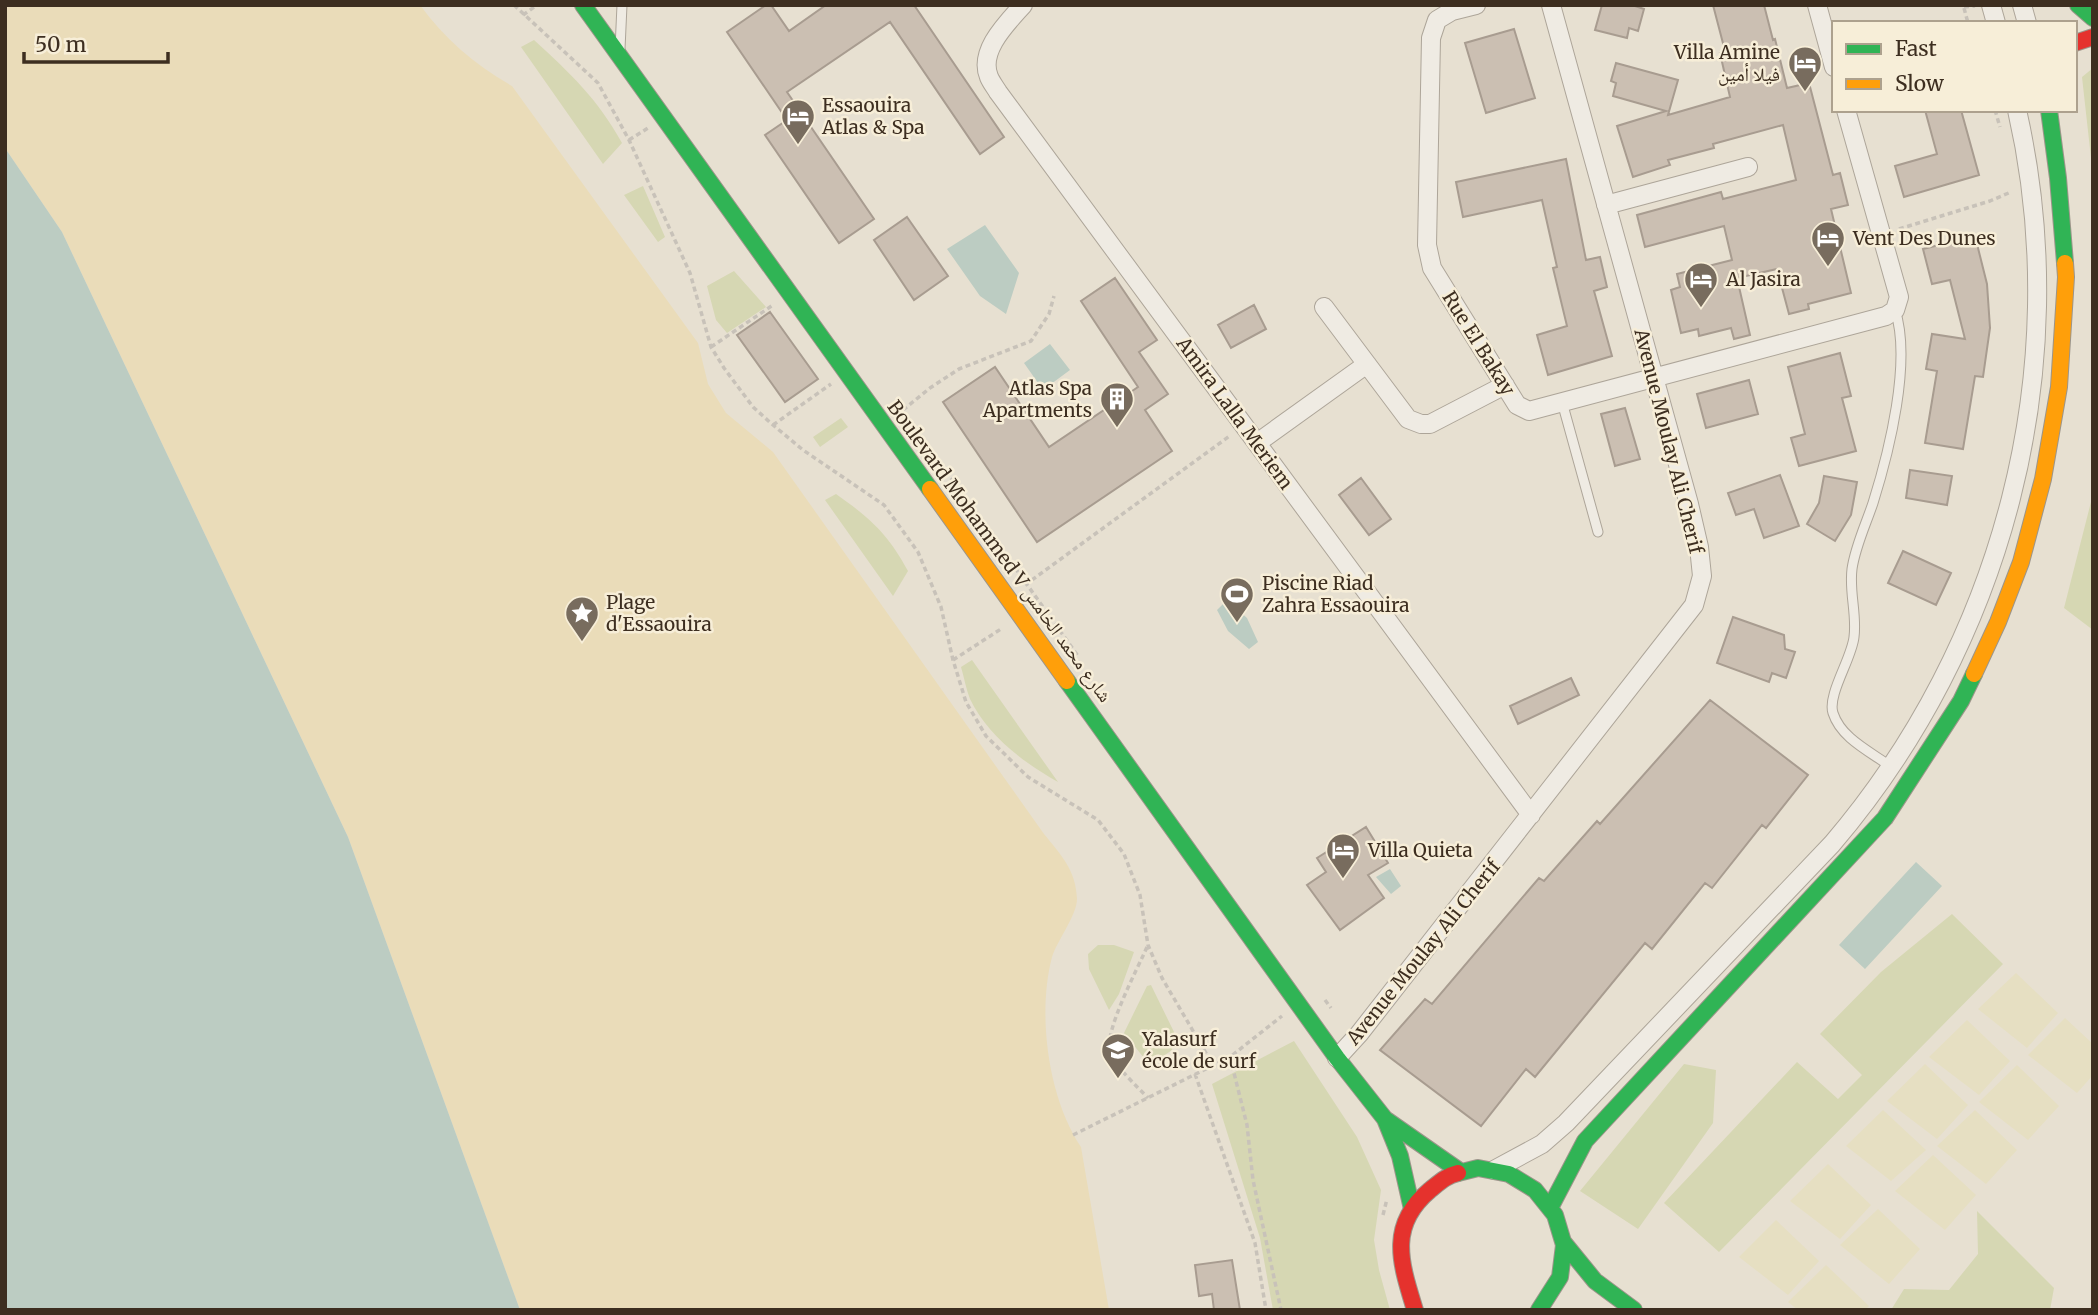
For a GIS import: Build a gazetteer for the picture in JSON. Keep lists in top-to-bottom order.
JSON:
{
  "streets": {
    "main road": ["Boulevard Mohammed V شارع محمد الخامس"],
    "street": ["Rue El Bakay", "Amira Lalla Meriem", "Avenue Moulay Ali Cherif"]
  },
  "crossings": [
    ["Rue El Bakay", "Avenue Moulay Ali Cherif"],
    ["Amira Lalla Meriem", "Avenue Moulay Ali Cherif"],
    ["Avenue Moulay Ali Cherif", "Boulevard Mohammed V شارع محمد الخامس"]
  ],
  "places": {
    "hotel": [
      "Villa Amine فيلا أمين",
      "Essaouira Atlas & Spa",
      "Vent Des Dunes",
      "Al Jasira",
      "Villa Quieta"
    ],
    "building": ["Atlas Spa Apartments"],
    "sports": ["Piscine Riad Zahra Essaouira"],
    "place": ["Plage d'Essaouira"],
    "school or university": ["Yalasurf école de surf"]
  },
  "legend": ["Fast", "Slow"],
  "scale_bar": "50 m"
}
